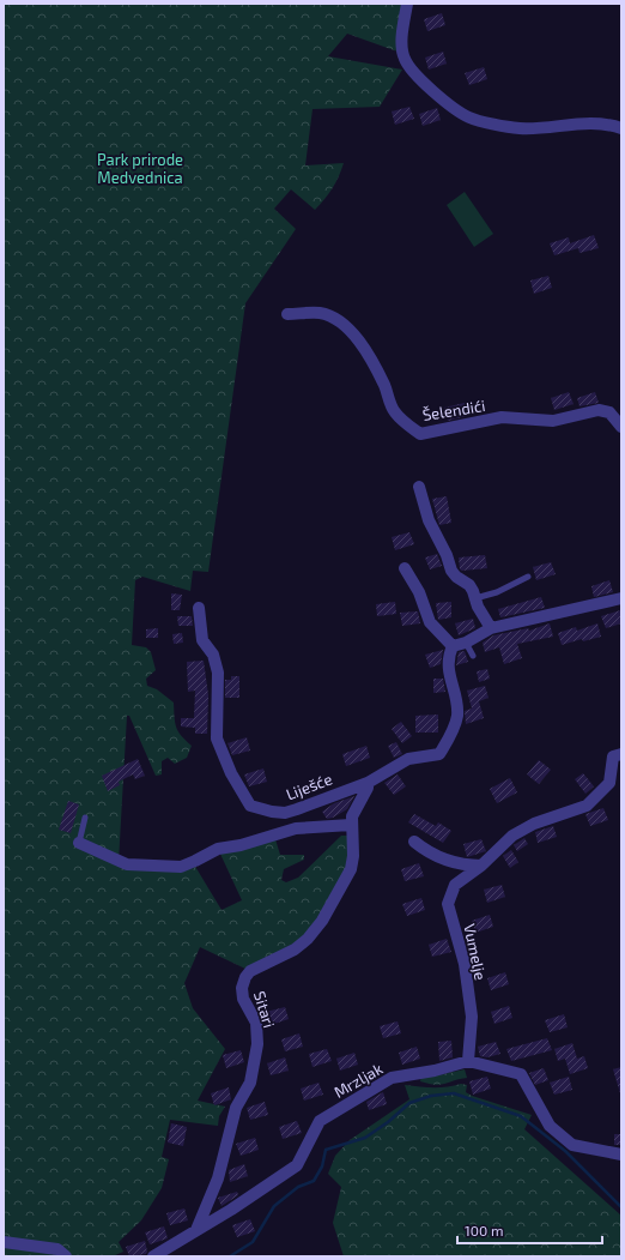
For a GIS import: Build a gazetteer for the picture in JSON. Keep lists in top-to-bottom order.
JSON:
{
  "streets": {
    "street": [
      "Šelendići",
      "Liješće",
      "Vumelje",
      "Sitari",
      "Mrzljak"
    ]
  },
  "crossings": [
    ["Liješće", "Sitari"],
    ["Vumelje", "Mrzljak"],
    ["Sitari", "Mrzljak"]
  ],
  "parks": ["Park prirode Medvednica"],
  "scale_bar": "100 m"
}
